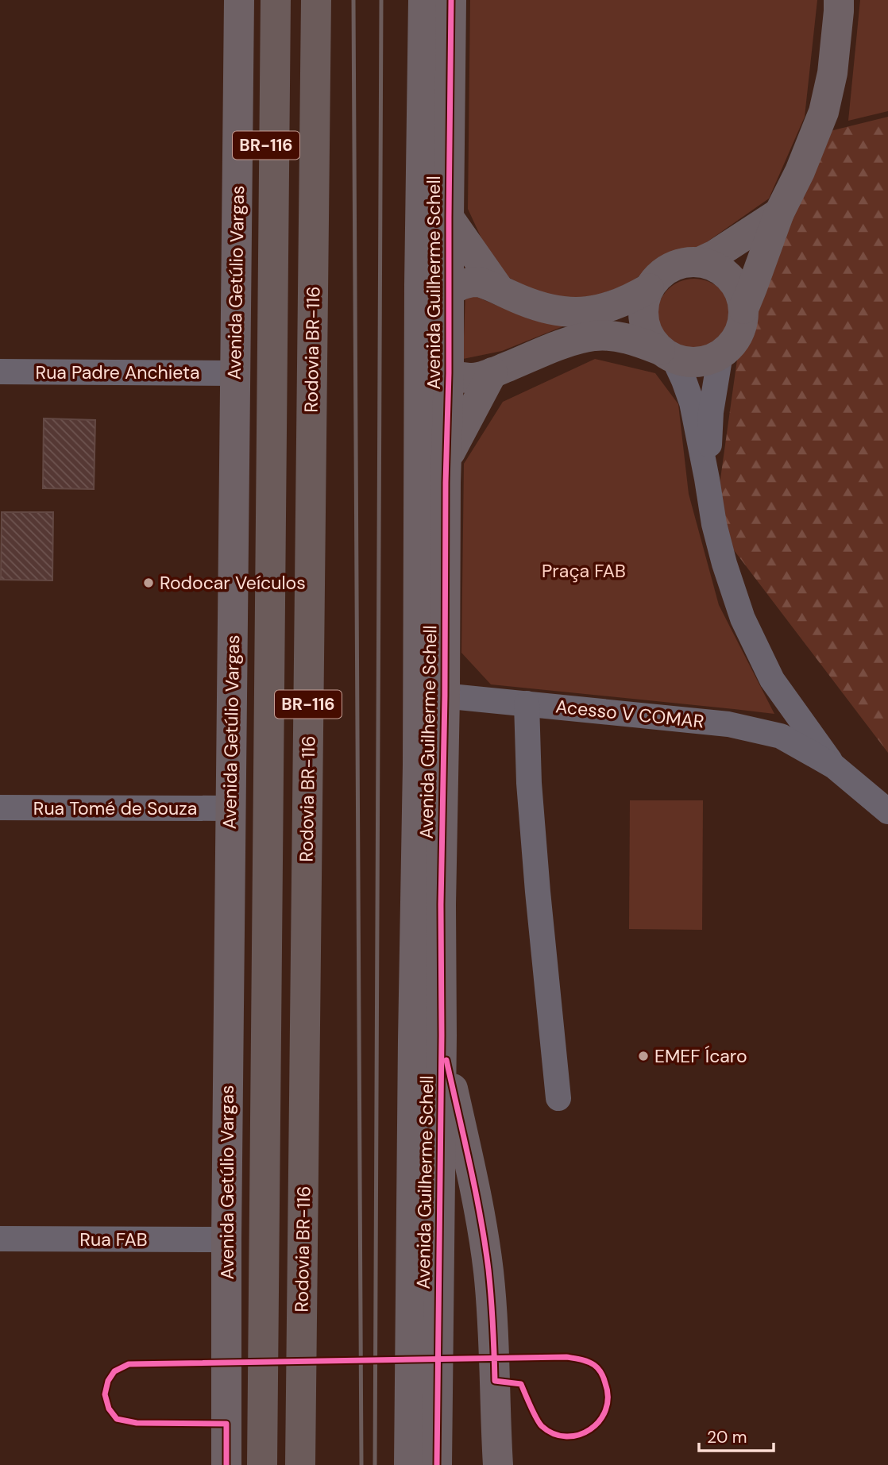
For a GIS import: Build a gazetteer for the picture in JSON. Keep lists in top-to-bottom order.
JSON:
{
  "streets": {
    "highway": ["BR-116", "Rodovia BR-116"],
    "main road": ["Avenida Getúlio Vargas", "Avenida Guilherme Schell"],
    "street": [
      "Rua Padre Anchieta",
      "Acesso V COMAR",
      "Rua Tomé de Souza",
      "Rua FAB"
    ]
  },
  "crossings": [
    ["Avenida Getúlio Vargas", "Rua Padre Anchieta"],
    ["Avenida Getúlio Vargas", "Rua Tomé de Souza"],
    ["Avenida Getúlio Vargas", "Rua FAB"],
    ["Avenida Guilherme Schell", "Acesso V COMAR"]
  ],
  "parks": ["Praça FAB"],
  "places": ["Rodocar Veículos", "EMEF Ícaro"],
  "scale_bar": "20 m"
}
